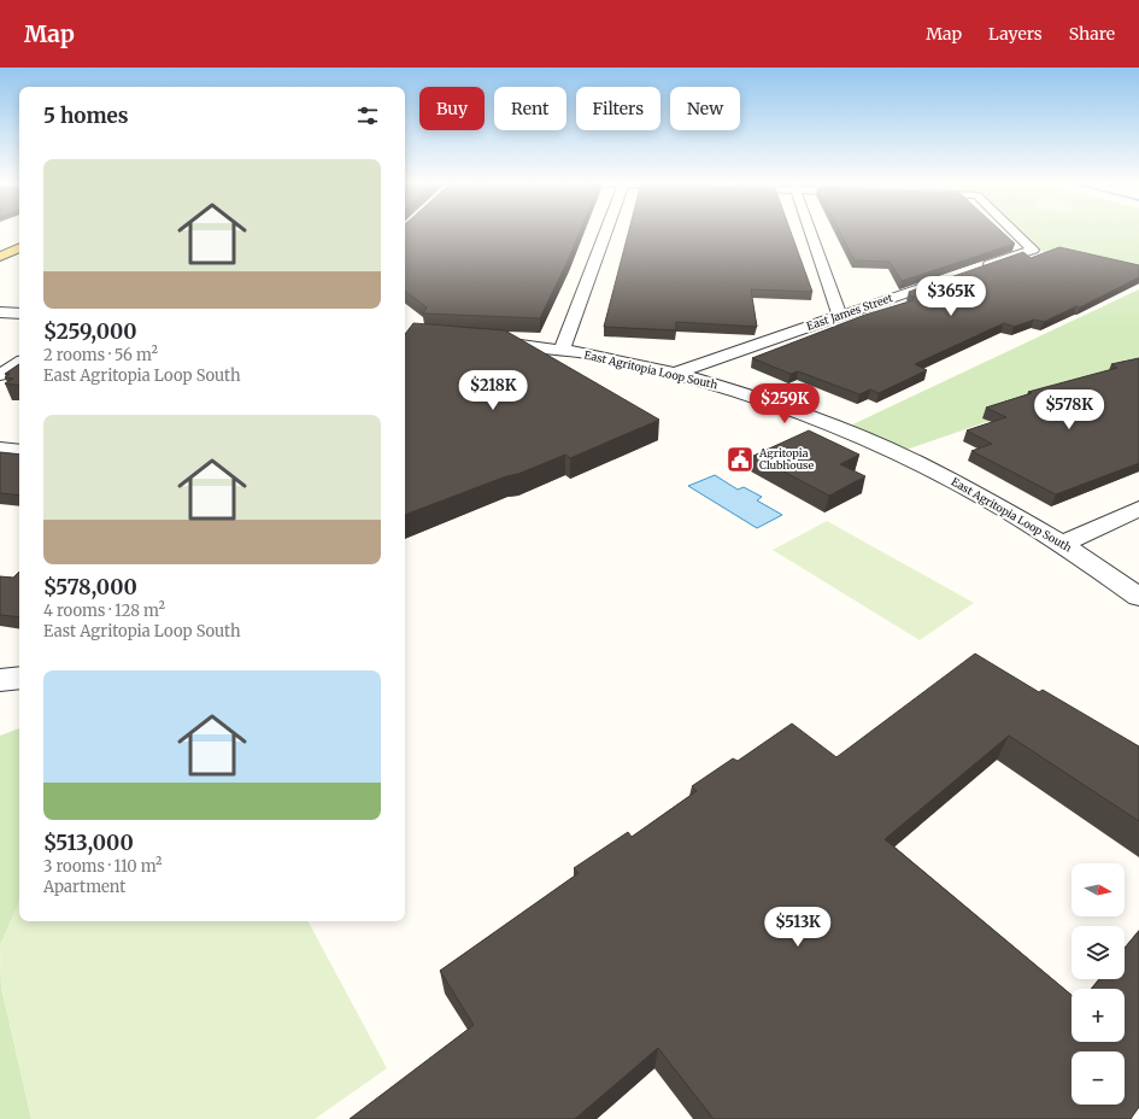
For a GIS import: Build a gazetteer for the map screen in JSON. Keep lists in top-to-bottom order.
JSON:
{
  "streets": {
    "street": ["East James Street", "East Agritopia Loop South"]
  },
  "crossings": [
    ["East James Street", "East Agritopia Loop South"]
  ],
  "places": {
    "public building": ["Agritopia Clubhouse"]
  },
  "north": "right",
  "page": {
    "header": "Map",
    "nav": ["Map", "Layers", "Share"],
    "chip": [
      "Buy",
      "Rent",
      "Filters",
      "New"
    ],
    "heading": "5 homes",
    "list": [
      {
        "name": "$259,000",
        "note": "2 rooms · 56 m² · East Agritopia Loop South"
      },
      {
        "name": "$578,000",
        "note": "4 rooms · 128 m² · East Agritopia Loop South"
      },
      {
        "name": "$513,000",
        "note": "3 rooms · 110 m² · Apartment"
      }
    ],
    "price": [
      "$365K",
      "$218K",
      "$259K",
      "$578K",
      "$513K"
    ],
    "map_buttons": ["+", "−"]
  }
}
